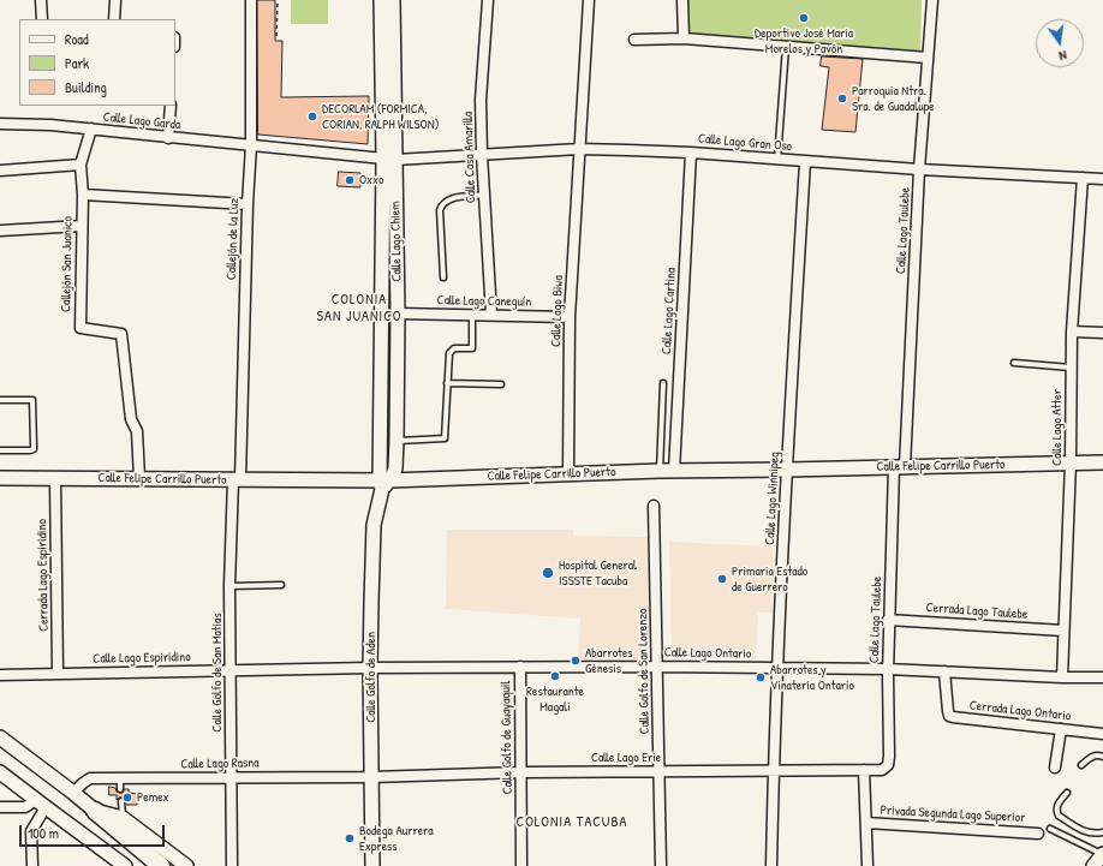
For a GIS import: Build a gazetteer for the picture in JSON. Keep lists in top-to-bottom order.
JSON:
{
  "streets": {
    "street": [
      "Calle Lago Garda",
      "Calle Lago Gran Oso",
      "Calle Casa Amarilla",
      "Calle Lago Taulebe",
      "Callejón de la Luz",
      "Calle Lago Chiem",
      "Callejón San Juanico",
      "Calle Lago Caneguín",
      "Calle Lago Biwa",
      "Calle Lago Cartina",
      "Calle Lago Atter",
      "Calle Felipe Carrillo Puerto",
      "Calle Lago Winnipeg",
      "Cerrada Lago Espiridino",
      "Cerrada Lago Taulebe",
      "Calle Lago Ontario",
      "Calle Lago Espiridino",
      "Calle Golfo de San Lorenzo",
      "Calle Golfo de San Matías",
      "Calle Golfo de Aden",
      "Cerrada Lago Ontario",
      "Calle Golfo de Guayaquil",
      "Calle Lago Erie",
      "Calle Lago Rasna",
      "Privada Segunda Lago Superior"
    ]
  },
  "crossings": [
    ["Calle Lago Garda", "Calle Lago Gran Oso"],
    ["Calle Lago Garda", "Callejón de la Luz"],
    ["Calle Lago Garda", "Calle Lago Chiem"],
    ["Calle Lago Garda", "Callejón San Juanico"],
    ["Calle Lago Gran Oso", "Calle Casa Amarilla"],
    ["Calle Lago Gran Oso", "Calle Lago Taulebe"],
    ["Calle Lago Gran Oso", "Calle Lago Chiem"],
    ["Calle Lago Gran Oso", "Calle Lago Biwa"],
    ["Calle Lago Gran Oso", "Calle Lago Cartina"],
    ["Calle Lago Gran Oso", "Calle Lago Atter"],
    ["Calle Lago Gran Oso", "Calle Lago Winnipeg"],
    ["Calle Casa Amarilla", "Calle Lago Caneguín"],
    ["Calle Lago Taulebe", "Calle Felipe Carrillo Puerto"],
    ["Calle Lago Taulebe", "Cerrada Lago Taulebe"],
    ["Calle Lago Taulebe", "Calle Lago Ontario"],
    ["Calle Lago Taulebe", "Calle Lago Erie"],
    ["Callejón de la Luz", "Calle Felipe Carrillo Puerto"],
    ["Callejón de la Luz", "Calle Golfo de San Matías"],
    ["Calle Lago Chiem", "Calle Lago Caneguín"],
    ["Calle Lago Chiem", "Calle Felipe Carrillo Puerto"],
    ["Calle Lago Chiem", "Calle Golfo de Aden"],
    ["Callejón San Juanico", "Calle Felipe Carrillo Puerto"],
    ["Calle Lago Caneguín", "Calle Lago Biwa"],
    ["Calle Lago Biwa", "Calle Felipe Carrillo Puerto"],
    ["Calle Lago Cartina", "Calle Felipe Carrillo Puerto"],
    ["Calle Lago Atter", "Calle Felipe Carrillo Puerto"],
    ["Calle Lago Atter", "Cerrada Lago Taulebe"],
    ["Calle Lago Atter", "Calle Lago Ontario"],
    ["Calle Felipe Carrillo Puerto", "Calle Lago Winnipeg"],
    ["Calle Felipe Carrillo Puerto", "Cerrada Lago Espiridino"],
    ["Calle Felipe Carrillo Puerto", "Calle Golfo de San Matías"],
    ["Calle Felipe Carrillo Puerto", "Calle Golfo de Aden"],
    ["Calle Lago Winnipeg", "Calle Lago Ontario"],
    ["Calle Lago Winnipeg", "Calle Lago Erie"],
    ["Cerrada Lago Espiridino", "Calle Lago Espiridino"],
    ["Calle Lago Ontario", "Calle Lago Espiridino"],
    ["Calle Lago Ontario", "Calle Golfo de San Lorenzo"],
    ["Calle Lago Ontario", "Calle Golfo de Aden"],
    ["Calle Lago Ontario", "Cerrada Lago Ontario"],
    ["Calle Lago Ontario", "Calle Golfo de Guayaquil"],
    ["Calle Lago Espiridino", "Calle Golfo de San Matías"],
    ["Calle Lago Espiridino", "Calle Golfo de Aden"],
    ["Calle Golfo de San Lorenzo", "Calle Lago Erie"],
    ["Calle Golfo de San Matías", "Calle Lago Rasna"],
    ["Calle Golfo de Aden", "Calle Lago Erie"],
    ["Calle Golfo de Aden", "Calle Lago Rasna"],
    ["Calle Golfo de Guayaquil", "Calle Lago Erie"],
    ["Calle Lago Erie", "Calle Lago Rasna"]
  ],
  "districts": ["COLONIA SAN JUANICO", "COLONIA TACUBA"],
  "places": [
    "Deportivo José María Morelos y Pavón",
    "Parroquia Ntra. Sra. de Guadalupe",
    "DECORLAM (FORMICA, CORIAN, RALPH WILSON)",
    "Oxxo",
    "Hospital General ISSSTE Tacuba",
    "Primaria Estado de Guerrero",
    "Abarrotes Génesis",
    "Restaurante Magali",
    "Abarrotes y Vinatería Ontario",
    "Pemex",
    "Bodega Aurrera Express"
  ],
  "legend": ["Road", "Park", "Building"],
  "scale_bar": "100 m",
  "north": "bottom"
}
